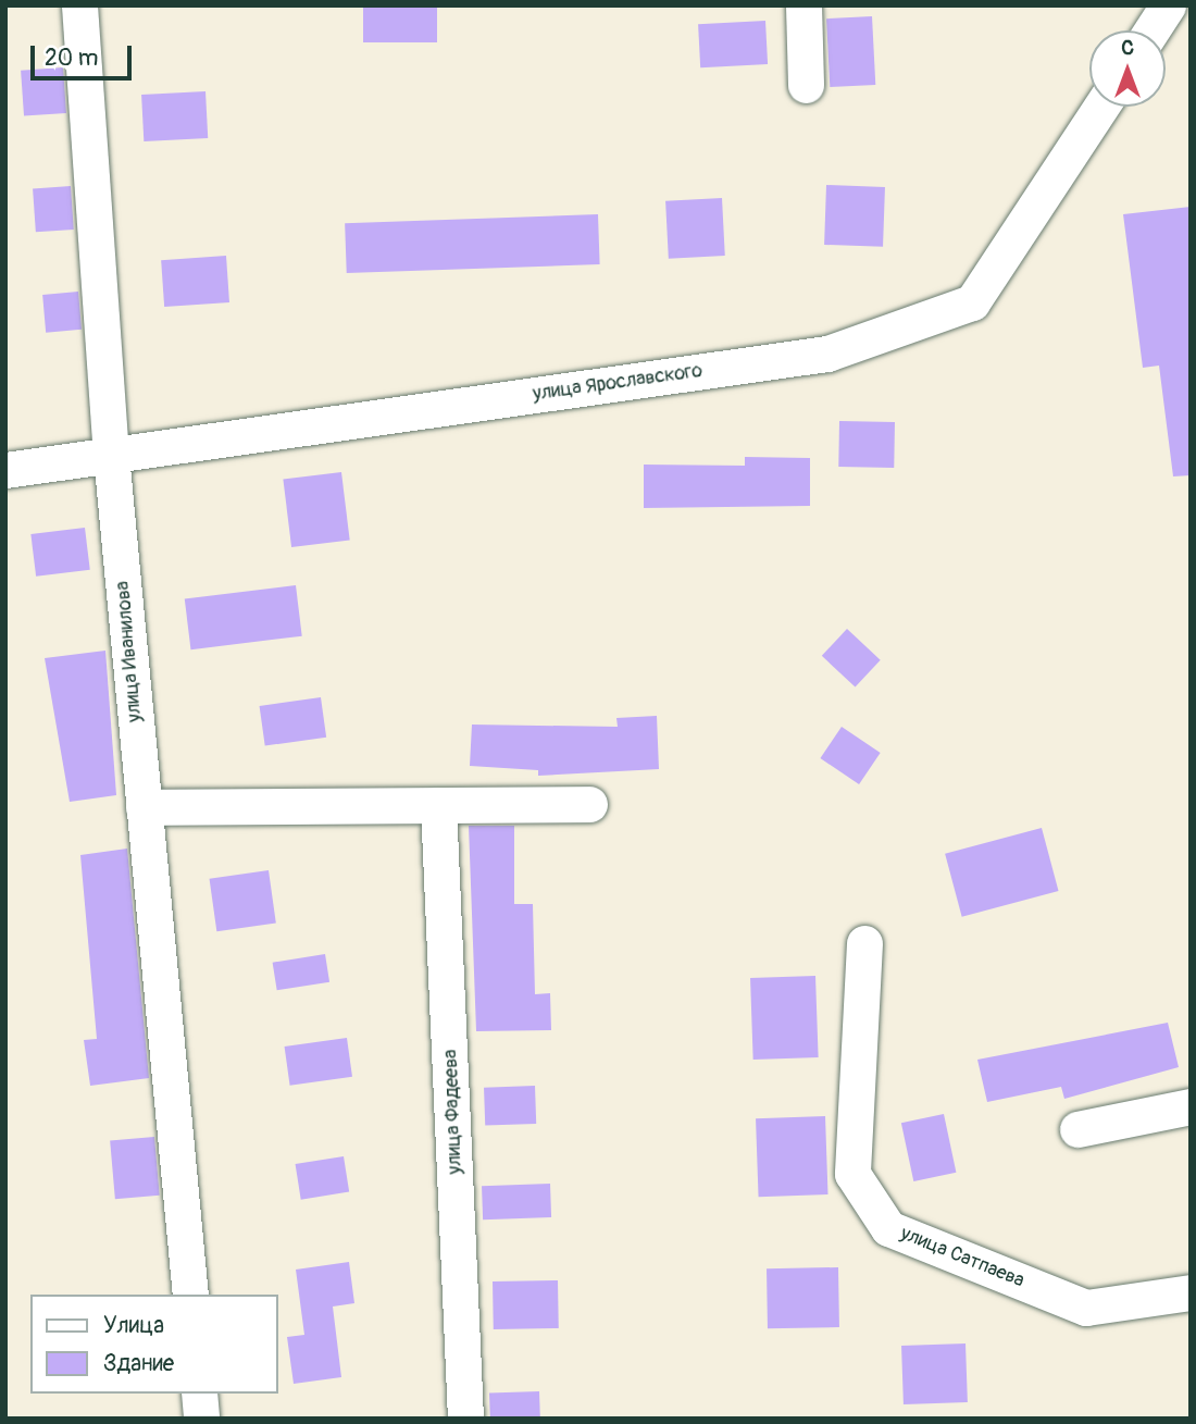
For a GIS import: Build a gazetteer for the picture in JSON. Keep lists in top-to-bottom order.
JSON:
{
  "streets": {
    "street": [
      "улица Ярославского",
      "улица Иванилова",
      "улица Фадеева",
      "улица Сатпаева"
    ]
  },
  "crossings": [
    ["улица Ярославского", "улица Иванилова"]
  ],
  "legend": ["Улица", "Здание"],
  "scale_bar": "20 m",
  "north": "top"
}
